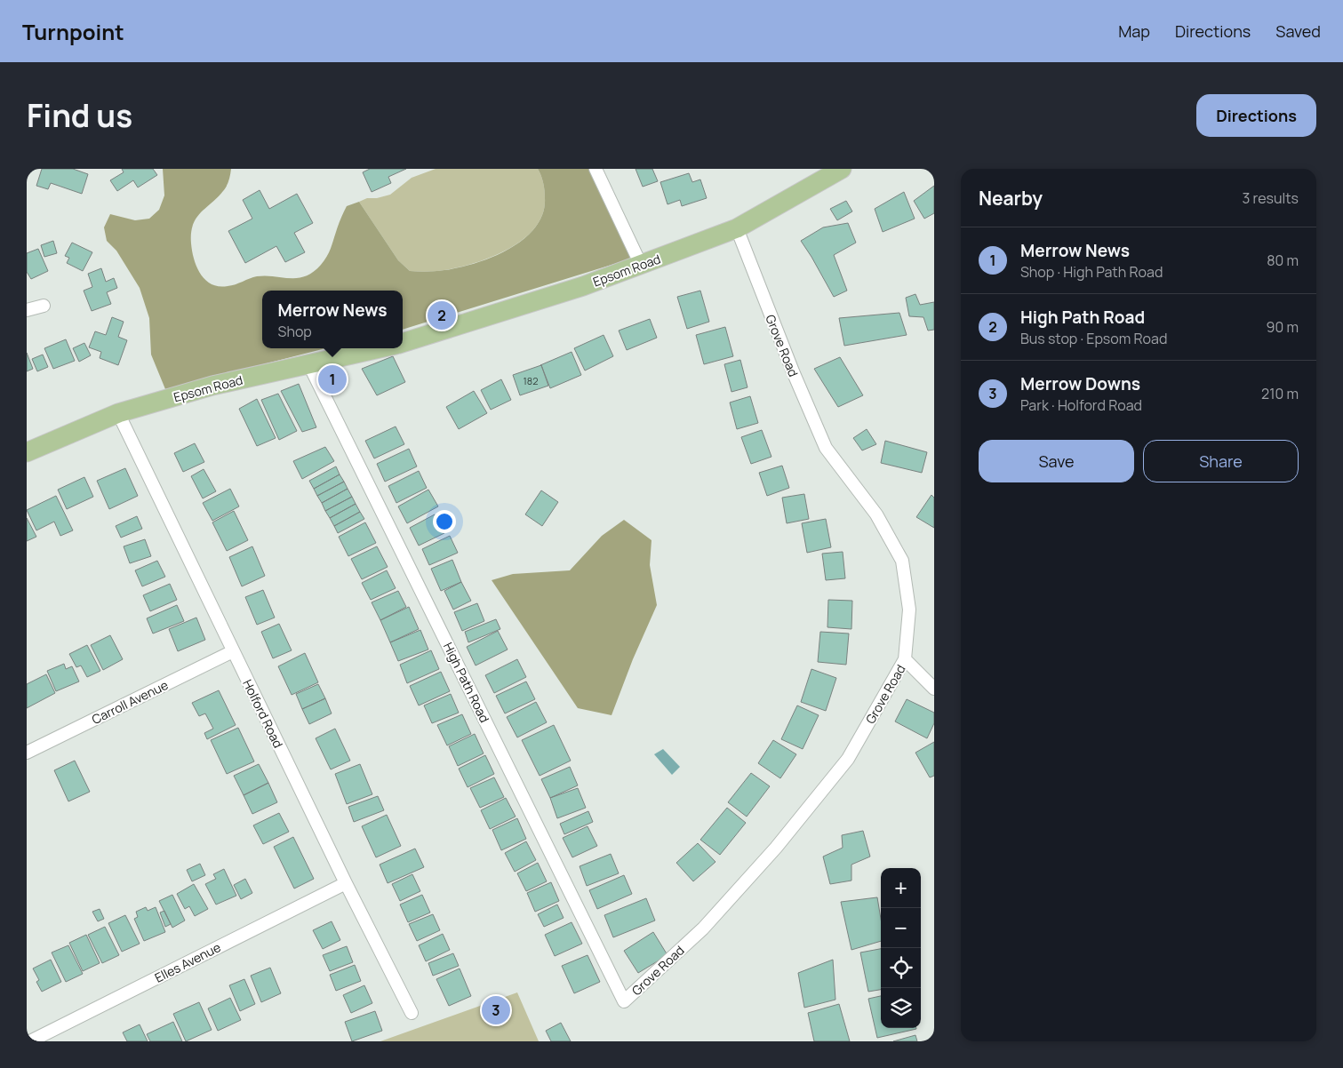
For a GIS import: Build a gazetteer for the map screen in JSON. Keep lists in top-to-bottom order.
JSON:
{
  "streets": {
    "main road": ["Epsom Road"],
    "street": [
      "Grove Road",
      "High Path Road",
      "Carroll Avenue",
      "Holford Road",
      "Elles Avenue"
    ]
  },
  "crossings": [
    ["Epsom Road", "Grove Road"],
    ["Epsom Road", "High Path Road"],
    ["Epsom Road", "Holford Road"],
    ["Grove Road", "High Path Road"],
    ["Carroll Avenue", "Holford Road"],
    ["Holford Road", "Elles Avenue"]
  ],
  "house_numbers": ["182"],
  "page": {
    "header": "Turnpoint",
    "nav": ["Map", "Directions", "Saved"],
    "title": "Find us",
    "buttons": [
      "Directions",
      ["Save", "Share"]
    ],
    "heading": ["Nearby", "3 results"],
    "list": [
      {
        "mark": "1",
        "name": "Merrow News",
        "note": "Shop · High Path Road",
        "value": "80 m"
      },
      {
        "mark": "2",
        "name": "High Path Road",
        "note": "Bus stop · Epsom Road",
        "value": "90 m"
      },
      {
        "mark": "3",
        "name": "Merrow Downs",
        "note": "Park · Holford Road",
        "value": "210 m"
      }
    ],
    "popup": ["Merrow News", "Shop"],
    "pins": ["2", "1", "3"],
    "map_buttons": ["+", "−"]
  }
}
